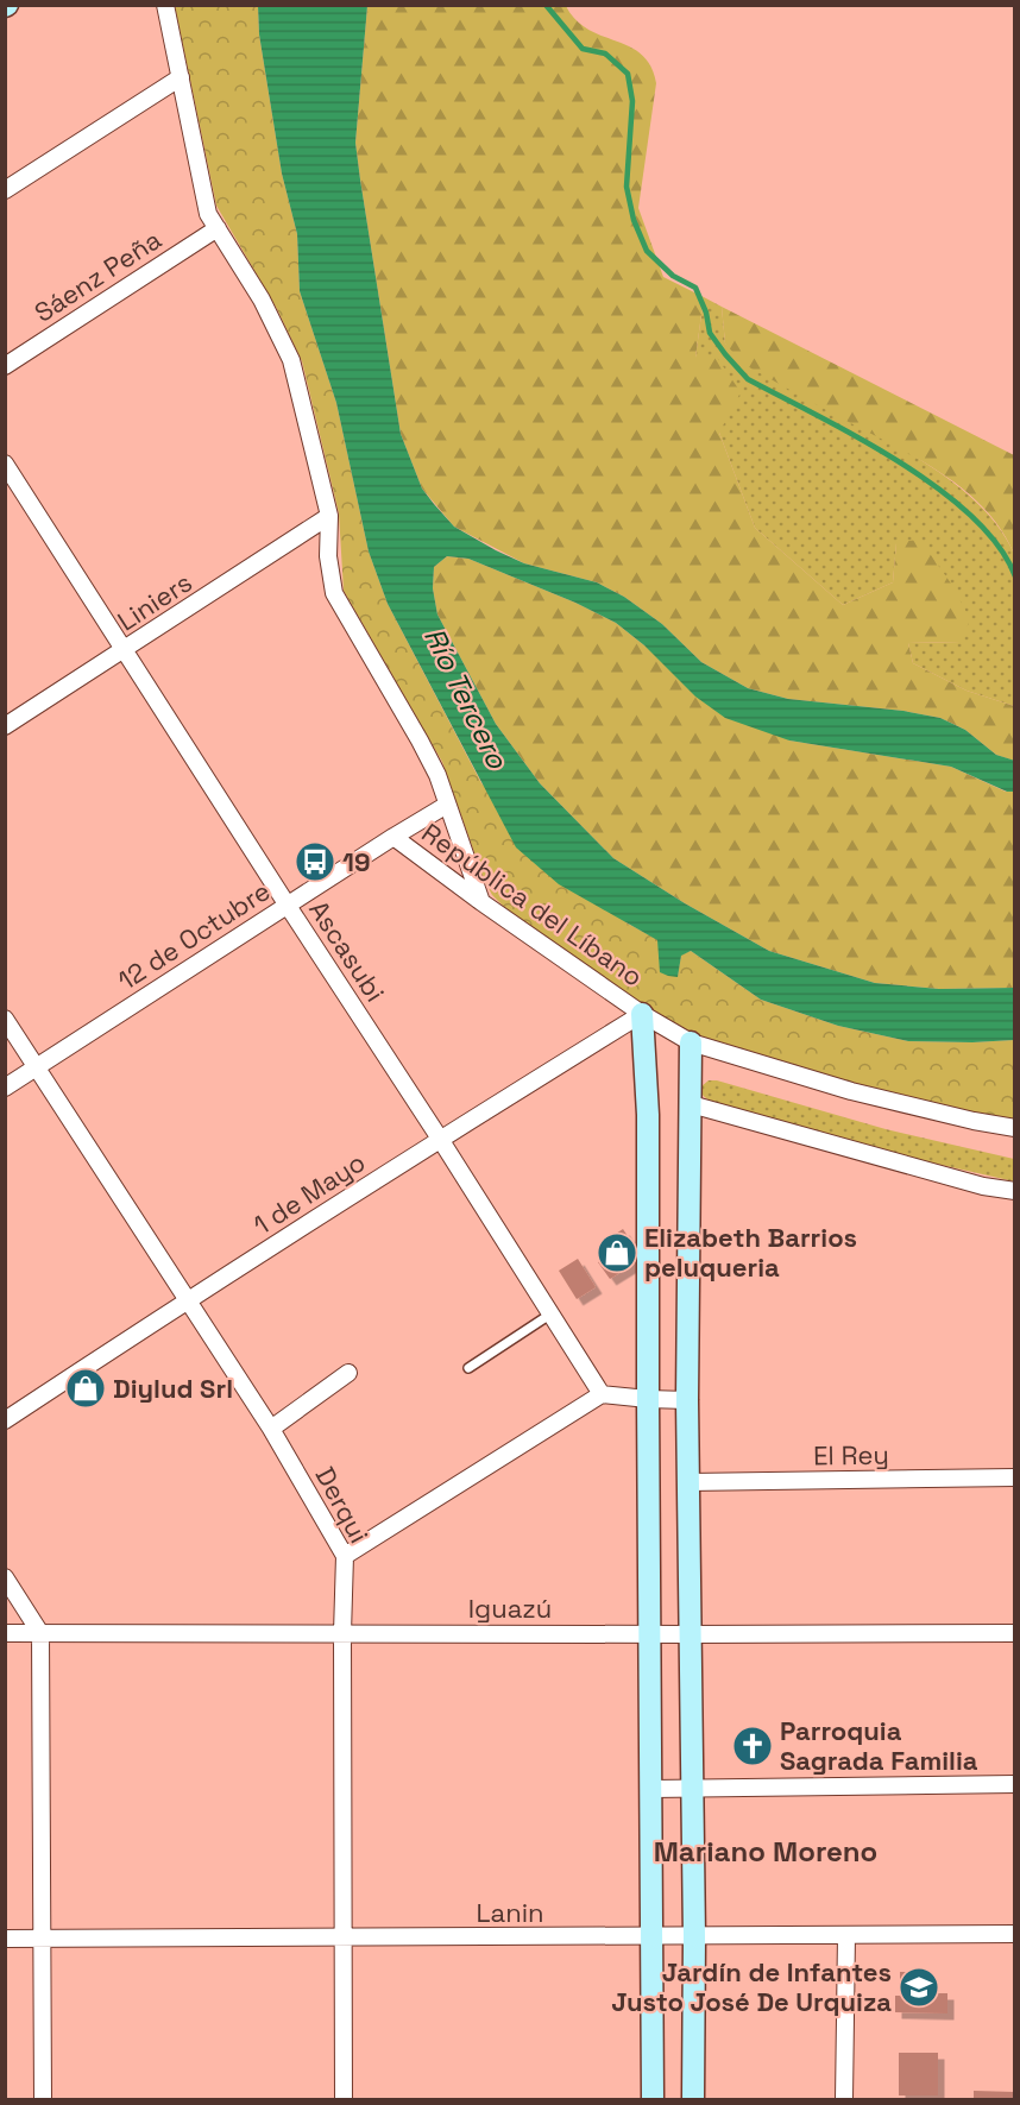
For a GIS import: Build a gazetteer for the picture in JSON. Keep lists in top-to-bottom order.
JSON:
{
  "streets": {
    "street": [
      "Sáenz Peña",
      "Liniers",
      "República del Líbano",
      "12 de Octubre",
      "Ascasubi",
      "1 de Mayo",
      "El Rey",
      "Derqui",
      "Iguazú",
      "Lanin"
    ]
  },
  "crossings": [
    ["Liniers", "Ascasubi"],
    ["República del Líbano", "12 de Octubre"],
    ["República del Líbano", "1 de Mayo"],
    ["12 de Octubre", "Ascasubi"],
    ["12 de Octubre", "Derqui"],
    ["Ascasubi", "1 de Mayo"],
    ["1 de Mayo", "Derqui"],
    ["Derqui", "Iguazú"],
    ["Derqui", "Lanin"]
  ],
  "districts": ["Mariano Moreno"],
  "water": ["Río Tercero"],
  "places": {
    "bus stop": ["19"],
    "shop": ["Elizabeth Barrios peluqueria", "Diylud Srl"],
    "church": ["Parroquia Sagrada Familia"],
    "school or university": ["Jardín de Infantes Justo José De Urquiza"]
  }
}
